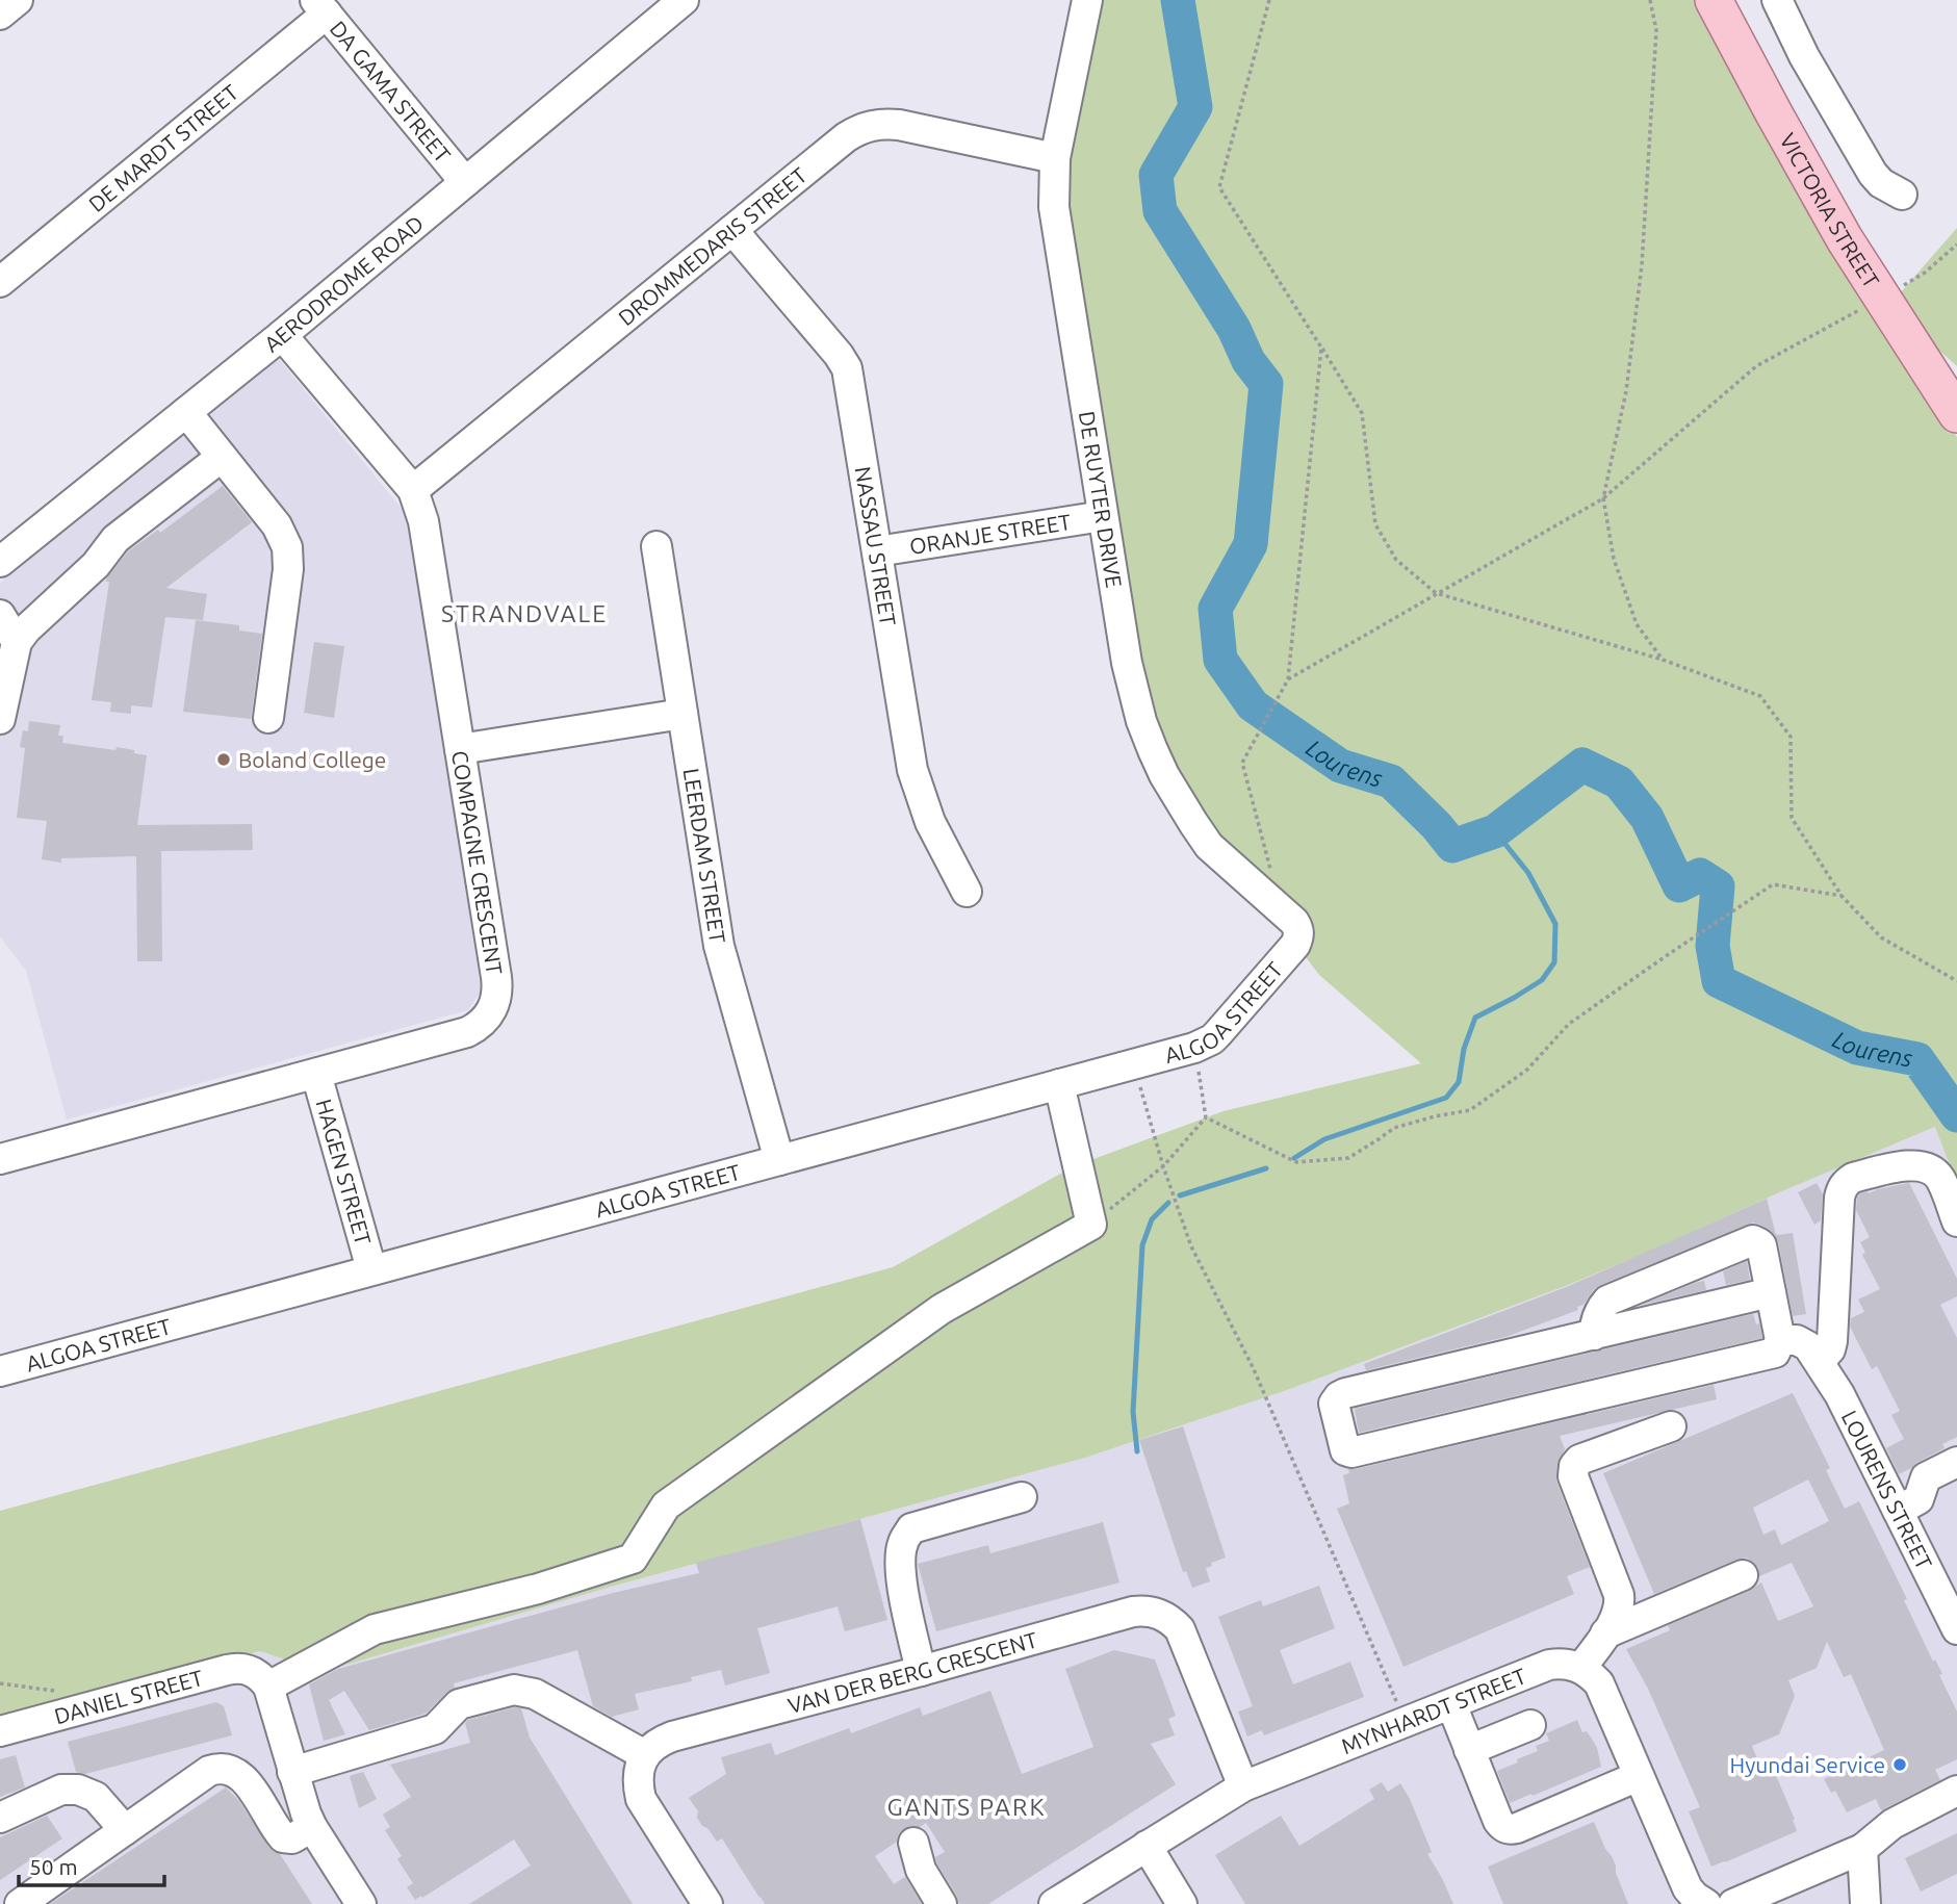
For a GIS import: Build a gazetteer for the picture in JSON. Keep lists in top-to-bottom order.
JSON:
{
  "streets": {
    "main road": ["VICTORIA STREET"],
    "street": [
      "DA GAMA STREET",
      "DE MARDT STREET",
      "DROMMEDARIS STREET",
      "AERODROME ROAD",
      "DE RUYTER DRIVE",
      "ORANJE STREET",
      "NASSAU STREET",
      "LEERDAM STREET",
      "COMPAGNE CRESCENT",
      "ALGOA STREET",
      "HAGEN STREET",
      "LOURENS STREET",
      "VAN DER BERG CRESCENT",
      "DANIEL STREET",
      "MYNHARDT STREET"
    ]
  },
  "crossings": [
    ["DA GAMA STREET", "DE MARDT STREET"],
    ["DA GAMA STREET", "AERODROME ROAD"],
    ["DROMMEDARIS STREET", "DE RUYTER DRIVE"],
    ["DROMMEDARIS STREET", "NASSAU STREET"],
    ["DROMMEDARIS STREET", "COMPAGNE CRESCENT"],
    ["AERODROME ROAD", "COMPAGNE CRESCENT"],
    ["DE RUYTER DRIVE", "ORANJE STREET"],
    ["DE RUYTER DRIVE", "ALGOA STREET"],
    ["ORANJE STREET", "NASSAU STREET"],
    ["LEERDAM STREET", "ALGOA STREET"],
    ["COMPAGNE CRESCENT", "HAGEN STREET"],
    ["ALGOA STREET", "HAGEN STREET"],
    ["VAN DER BERG CRESCENT", "MYNHARDT STREET"]
  ],
  "districts": ["STRANDVALE", "GANTS PARK"],
  "water": ["Lourens"],
  "places": ["Boland College", "Hyundai Service"],
  "scale_bar": "50 m"
}
